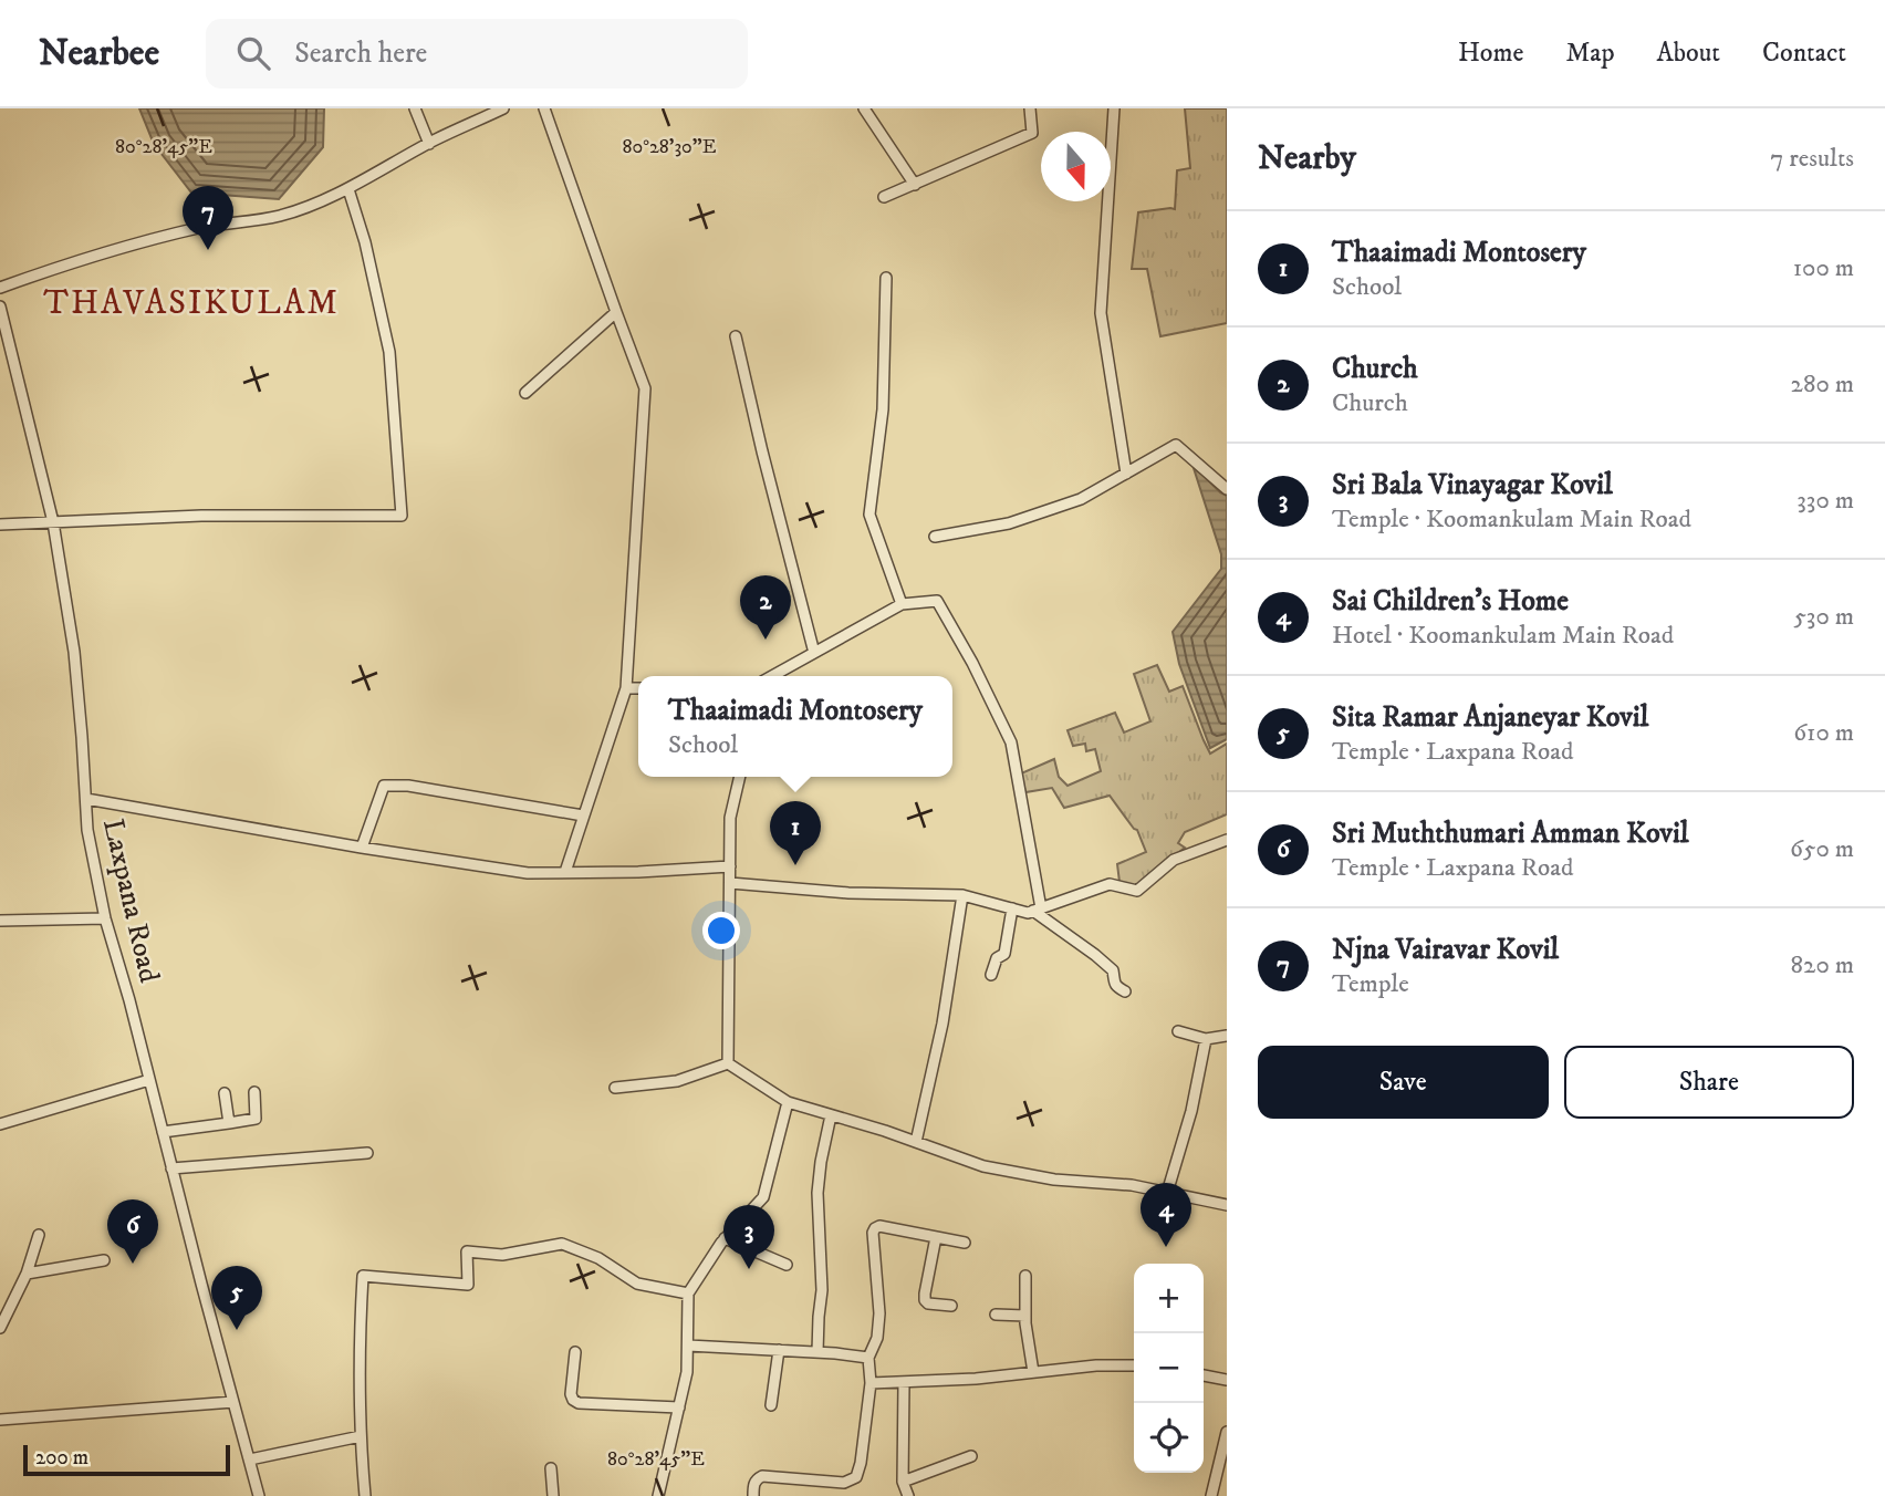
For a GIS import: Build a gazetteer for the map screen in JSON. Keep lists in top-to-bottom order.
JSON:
{
  "streets": {
    "street": ["Laxpana Road"]
  },
  "districts": ["THAVASIKULAM"],
  "scale_bar": "200 m",
  "north": "bottom",
  "page": {
    "header": "Nearbee",
    "search": "Search here",
    "nav": [
      "Home",
      "Map",
      "About",
      "Contact"
    ],
    "heading": ["Nearby", "7 results"],
    "pins": [
      "7",
      "2",
      "1",
      "4",
      "6",
      "3",
      "5"
    ],
    "list": [
      {
        "mark": "1",
        "name": "Thaaimadi Montosery",
        "note": "School",
        "value": "100 m"
      },
      {
        "mark": "2",
        "name": "Church",
        "note": "Church",
        "value": "280 m"
      },
      {
        "mark": "3",
        "name": "Sri Bala Vinayagar Kovil",
        "note": "Temple · Koomankulam Main Road",
        "value": "330 m"
      },
      {
        "mark": "4",
        "name": "Sai Children's Home",
        "note": "Hotel · Koomankulam Main Road",
        "value": "530 m"
      },
      {
        "mark": "5",
        "name": "Sita Ramar Anjaneyar Kovil",
        "note": "Temple · Laxpana Road",
        "value": "610 m"
      },
      {
        "mark": "6",
        "name": "Sri Muththumari Amman Kovil",
        "note": "Temple · Laxpana Road",
        "value": "650 m"
      },
      {
        "mark": "7",
        "name": "Njna Vairavar Kovil",
        "note": "Temple",
        "value": "820 m"
      }
    ],
    "popup": ["Thaaimadi Montosery", "School"],
    "buttons": ["Save", "Share"],
    "map_buttons": ["+", "−"],
    "scale": "200 m"
  },
  "coordinates": ["80°28'45\"E", "80°28'30\"E"]
}
